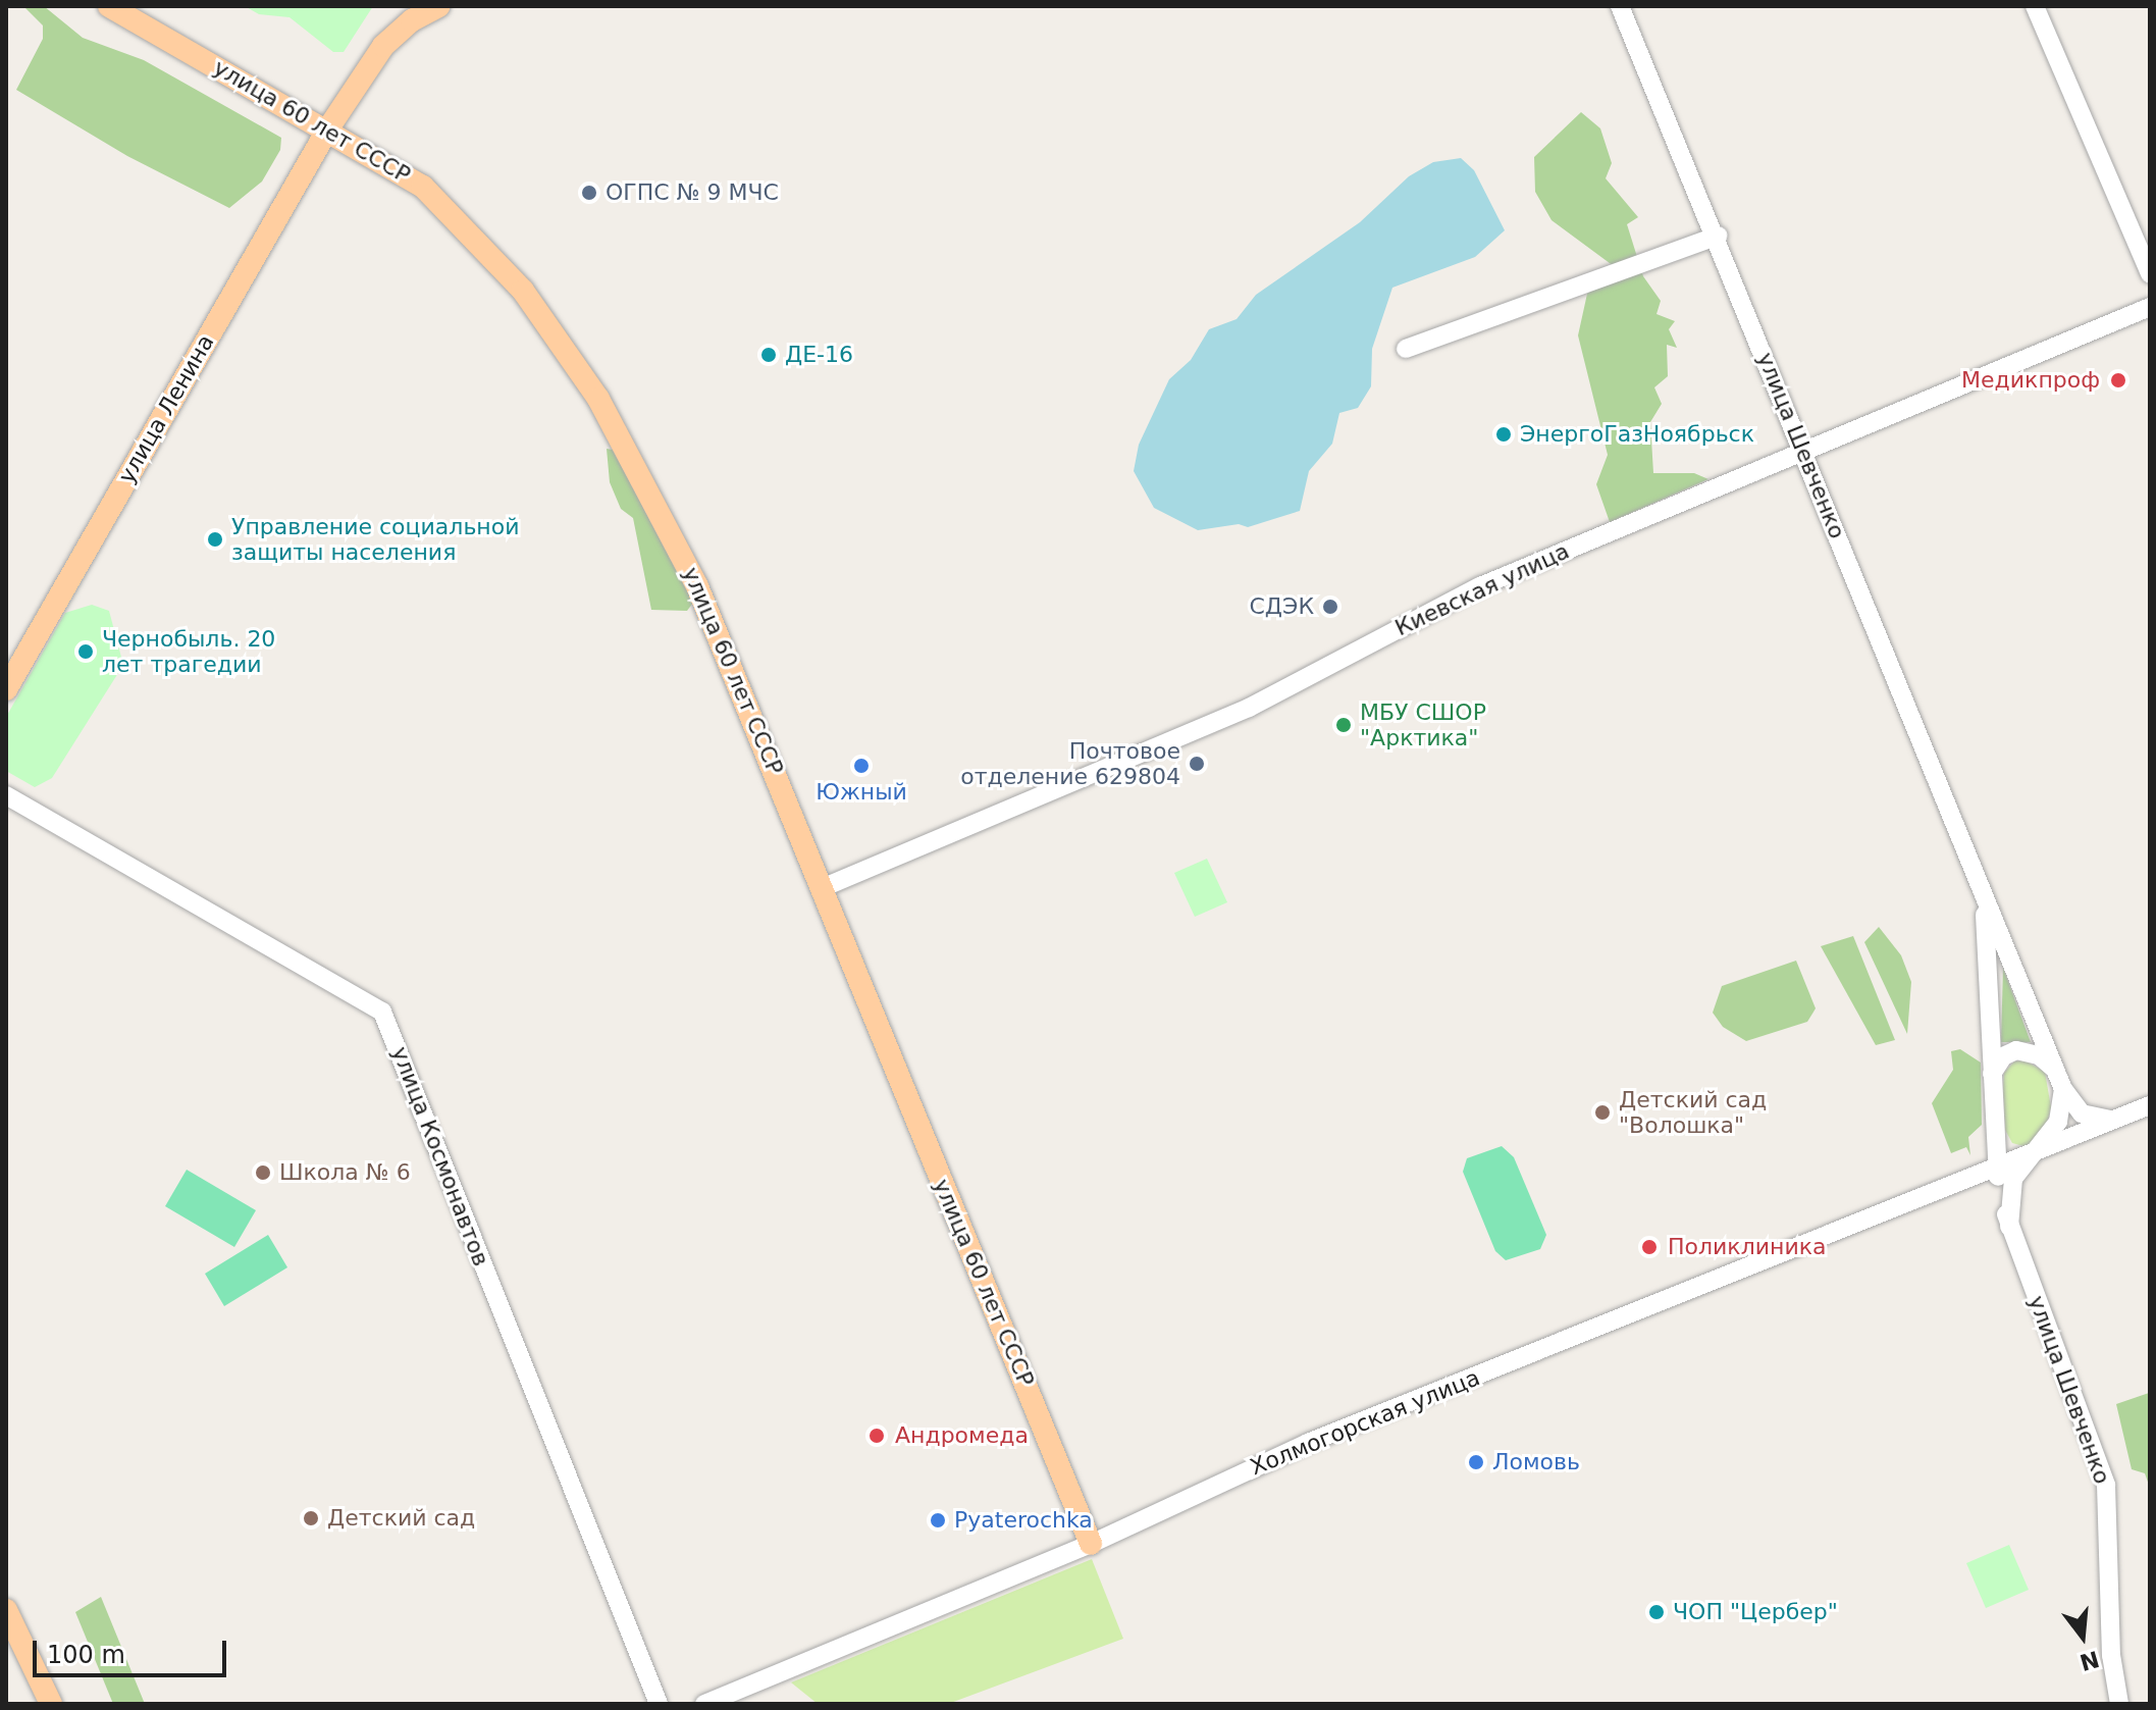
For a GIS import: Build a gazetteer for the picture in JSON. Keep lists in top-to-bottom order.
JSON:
{
  "streets": {
    "main road": ["улица 60 лет СССР", "улица Ленина"],
    "street": [
      "улица Шевченко",
      "Киевская улица",
      "улица Космонавтов",
      "Холмогорская улица"
    ]
  },
  "crossings": [
    ["улица 60 лет СССР", "улица Ленина"],
    ["улица 60 лет СССР", "Киевская улица"],
    ["улица 60 лет СССР", "Холмогорская улица"],
    ["улица Шевченко", "Киевская улица"],
    ["улица Шевченко", "Холмогорская улица"]
  ],
  "places": [
    "ОГПС № 9 МЧС",
    "ДЕ-16",
    "Медикпроф",
    "ЭнергоГазНоябрьск",
    "Управление социальной защиты населения",
    "СДЭК",
    "Чернобыль. 20 лет трагедии",
    "МБУ СШОР \"Арктика\"",
    "Почтовое отделение 629804",
    "Южный",
    "Детский сад \"Волошка\"",
    "Школа № 6",
    "Поликлиника",
    "Андромеда",
    "Ломовь",
    "Детский сад",
    "Pyaterochka",
    "ЧОП \"Цербер\""
  ],
  "scale_bar": "100 m",
  "north": "bottom"
}
